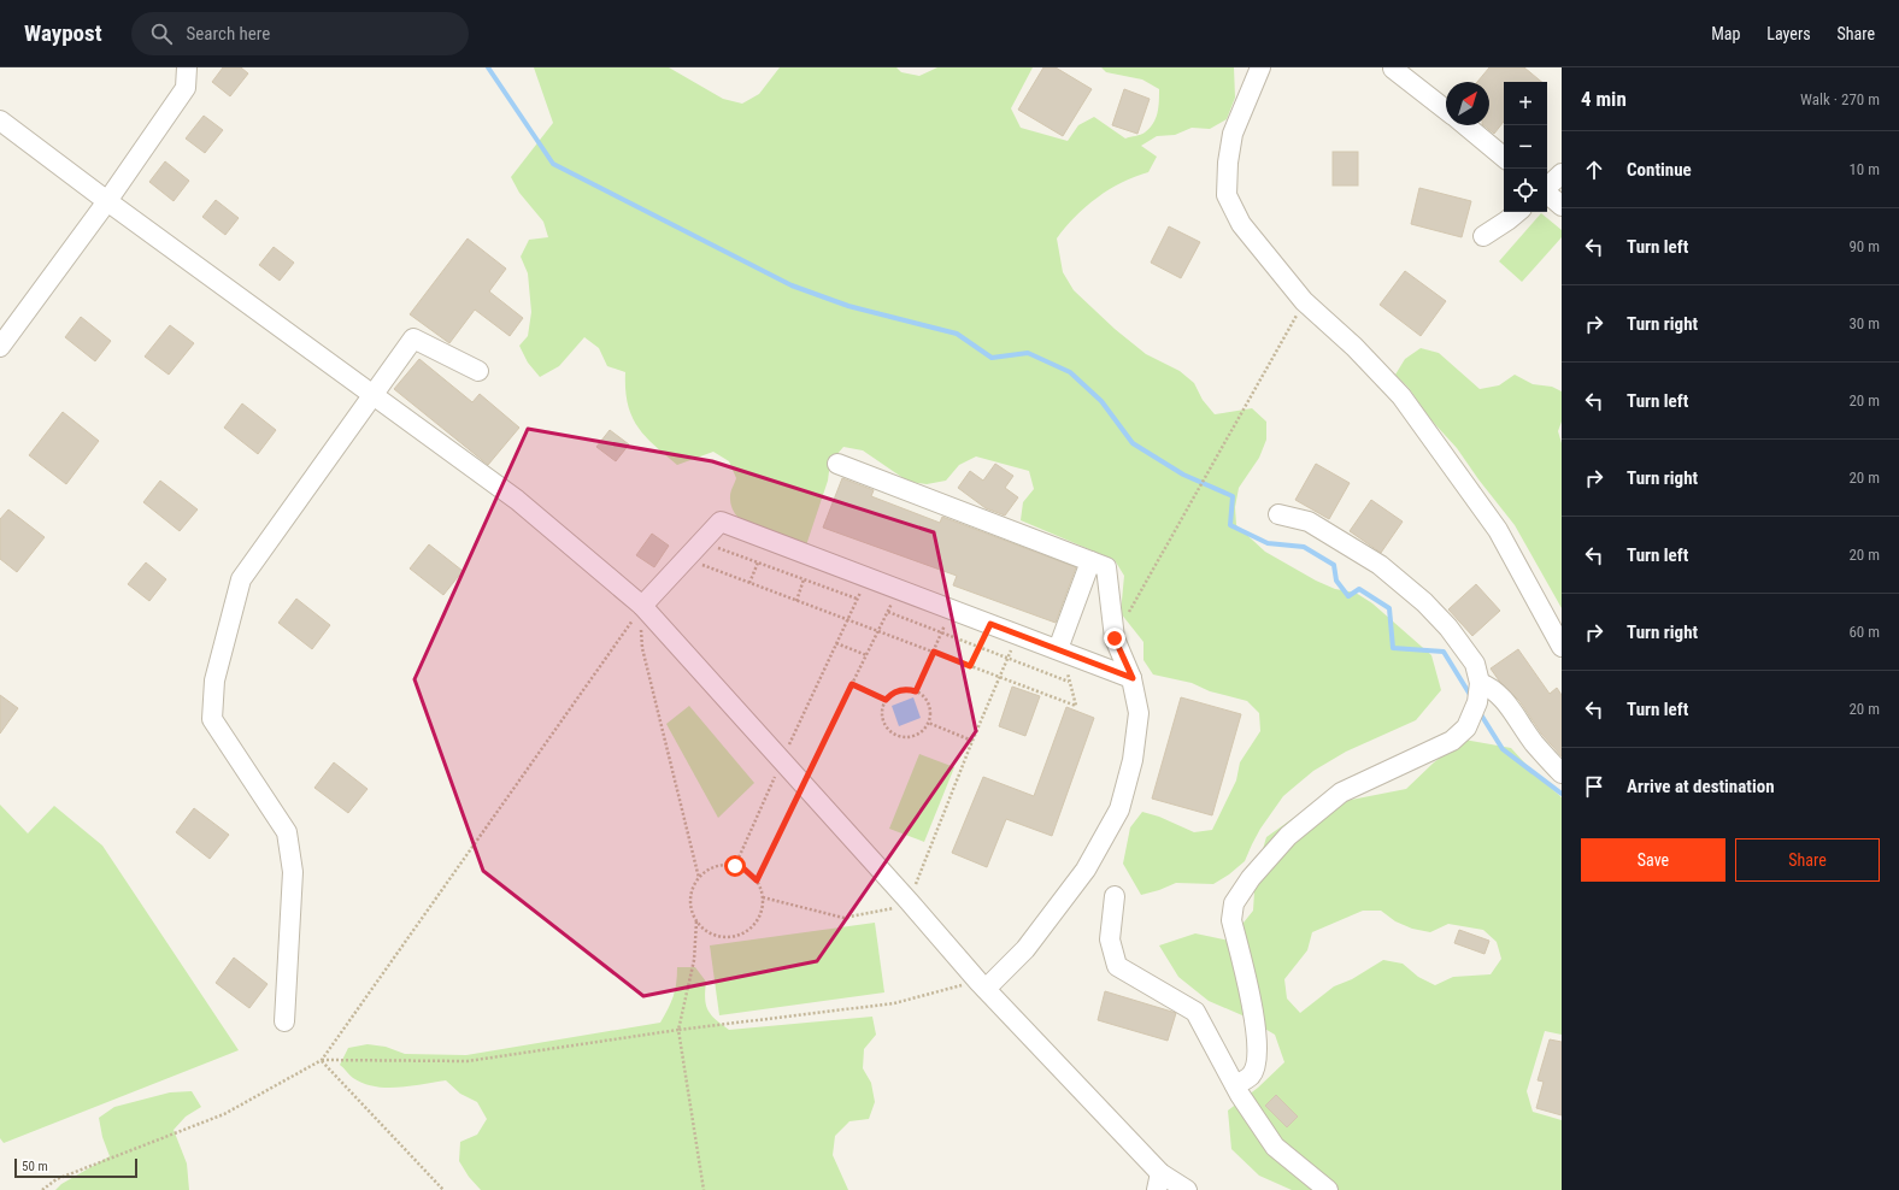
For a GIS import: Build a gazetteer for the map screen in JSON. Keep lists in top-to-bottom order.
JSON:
{
  "scale_bar": "50 m",
  "north": "top right",
  "page": {
    "header": "Waypost",
    "search": "Search here",
    "nav": ["Map", "Layers", "Share"],
    "heading": ["4 min", "Walk · 270 m"],
    "map_buttons": ["+", "−"],
    "list": [
      ["Continue", "10 m"],
      ["Turn left", "90 m"],
      ["Turn right", "30 m"],
      ["Turn left", "20 m"],
      ["Turn right", "20 m"],
      ["Turn left", "20 m"],
      ["Turn right", "60 m"],
      ["Turn left", "20 m"],
      "Arrive at destination"
    ],
    "buttons": ["Save", "Share"],
    "scale": "50 m"
  }
}
